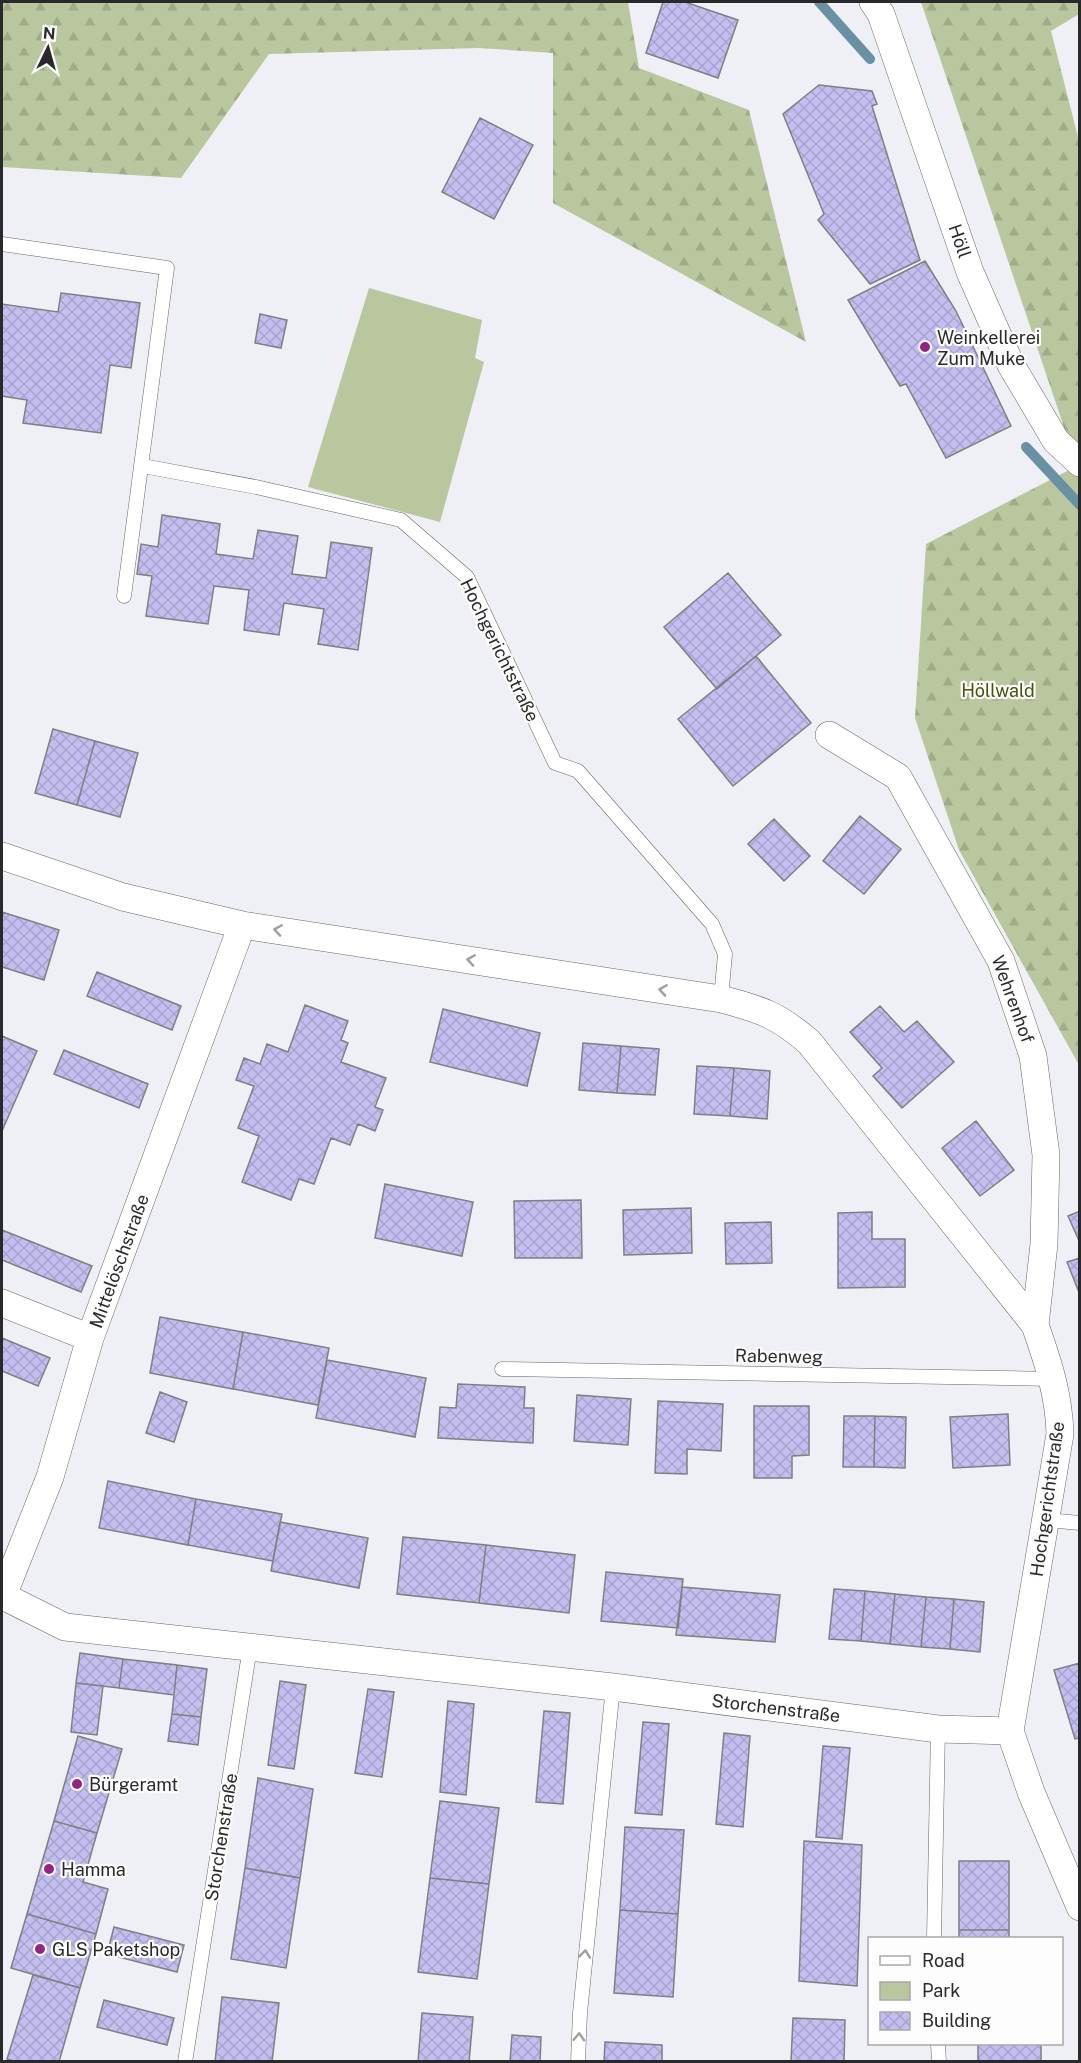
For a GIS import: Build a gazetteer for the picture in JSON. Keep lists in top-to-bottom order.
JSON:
{
  "streets": {
    "street": [
      "Höll",
      "Hochgerichtstraße",
      "Wehrenhof",
      "Mittelöschstraße",
      "Storchenstraße"
    ],
    "lane": ["Rabenweg"]
  },
  "crossings": [
    ["Hochgerichtstraße", "Wehrenhof"],
    ["Hochgerichtstraße", "Mittelöschstraße"],
    ["Hochgerichtstraße", "Rabenweg"],
    ["Hochgerichtstraße", "Storchenstraße"],
    ["Mittelöschstraße", "Storchenstraße"]
  ],
  "parks": ["Höllwald"],
  "places": [
    "Weinkellerei Zum Muke",
    "Bürgeramt",
    "Hamma",
    "GLS Paketshop"
  ],
  "legend": ["Road", "Park", "Building"],
  "north": "top"
}
